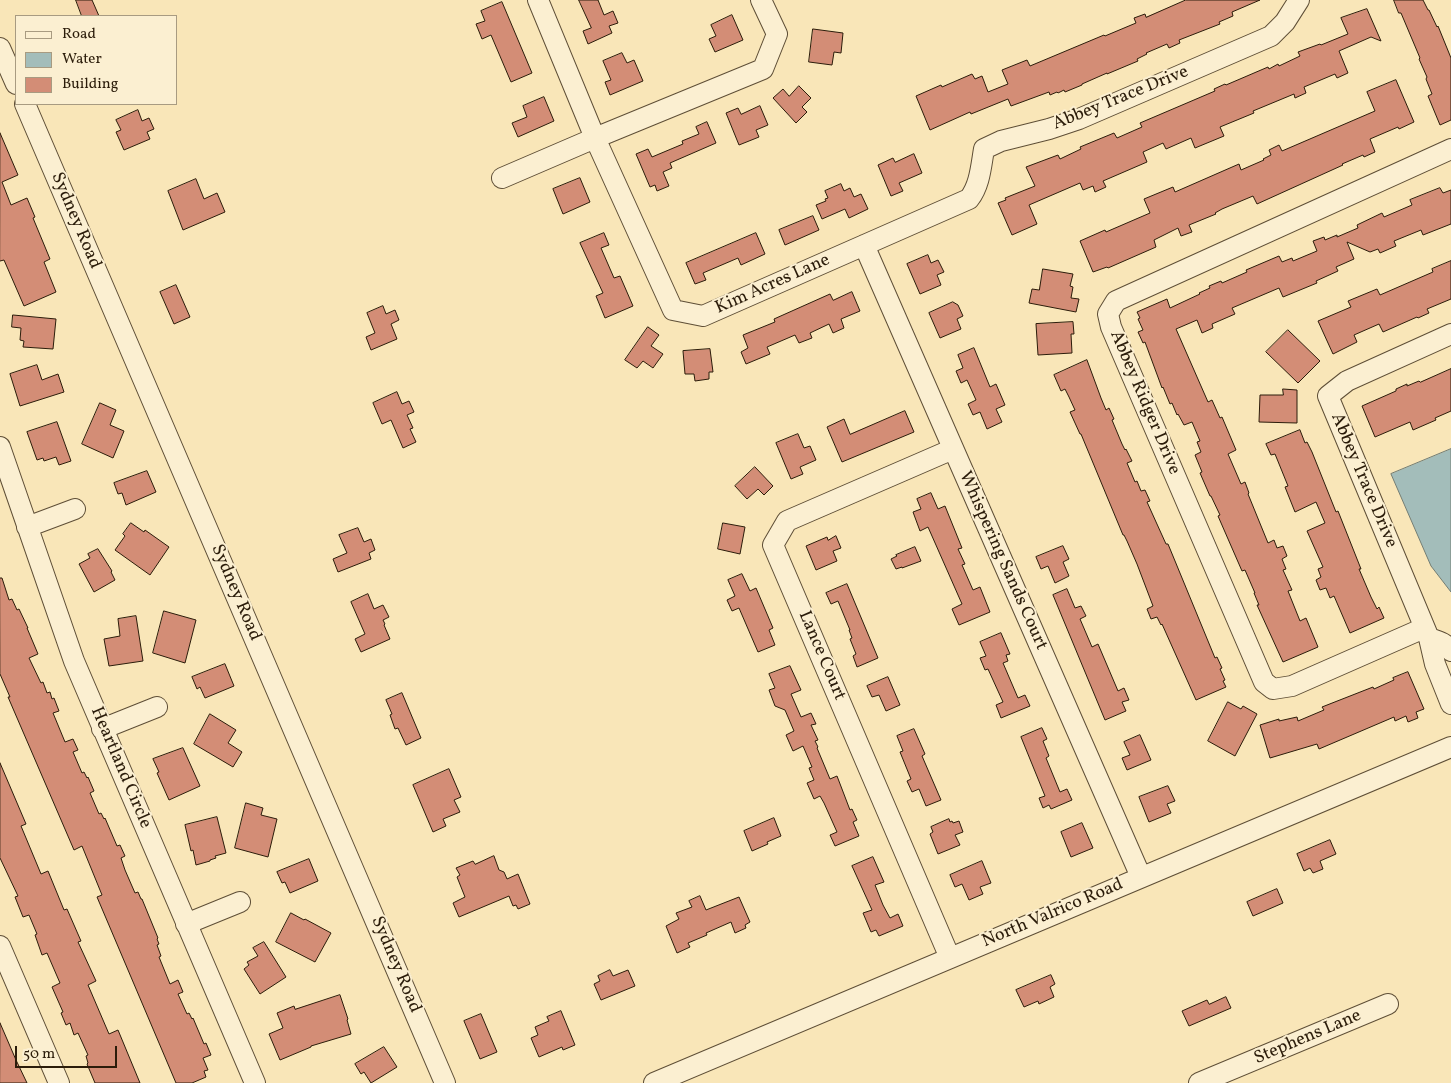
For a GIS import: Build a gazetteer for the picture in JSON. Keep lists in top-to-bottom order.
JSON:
{
  "streets": {
    "street": [
      "Abbey Trace Drive",
      "Sydney Road",
      "Kim Acres Lane",
      "Abbey Ridger Drive",
      "Whispering Sands Court",
      "Lance Court",
      "Heartland Circle",
      "North Valrico Road",
      "Stephens Lane"
    ]
  },
  "crossings": [
    ["Abbey Trace Drive", "Kim Acres Lane"],
    ["Abbey Trace Drive", "Abbey Ridger Drive"],
    ["Kim Acres Lane", "Whispering Sands Court"],
    ["Whispering Sands Court", "Lance Court"],
    ["Whispering Sands Court", "North Valrico Road"],
    ["Lance Court", "North Valrico Road"]
  ],
  "legend": ["Road", "Water", "Building"],
  "scale_bar": "50 m"
}
